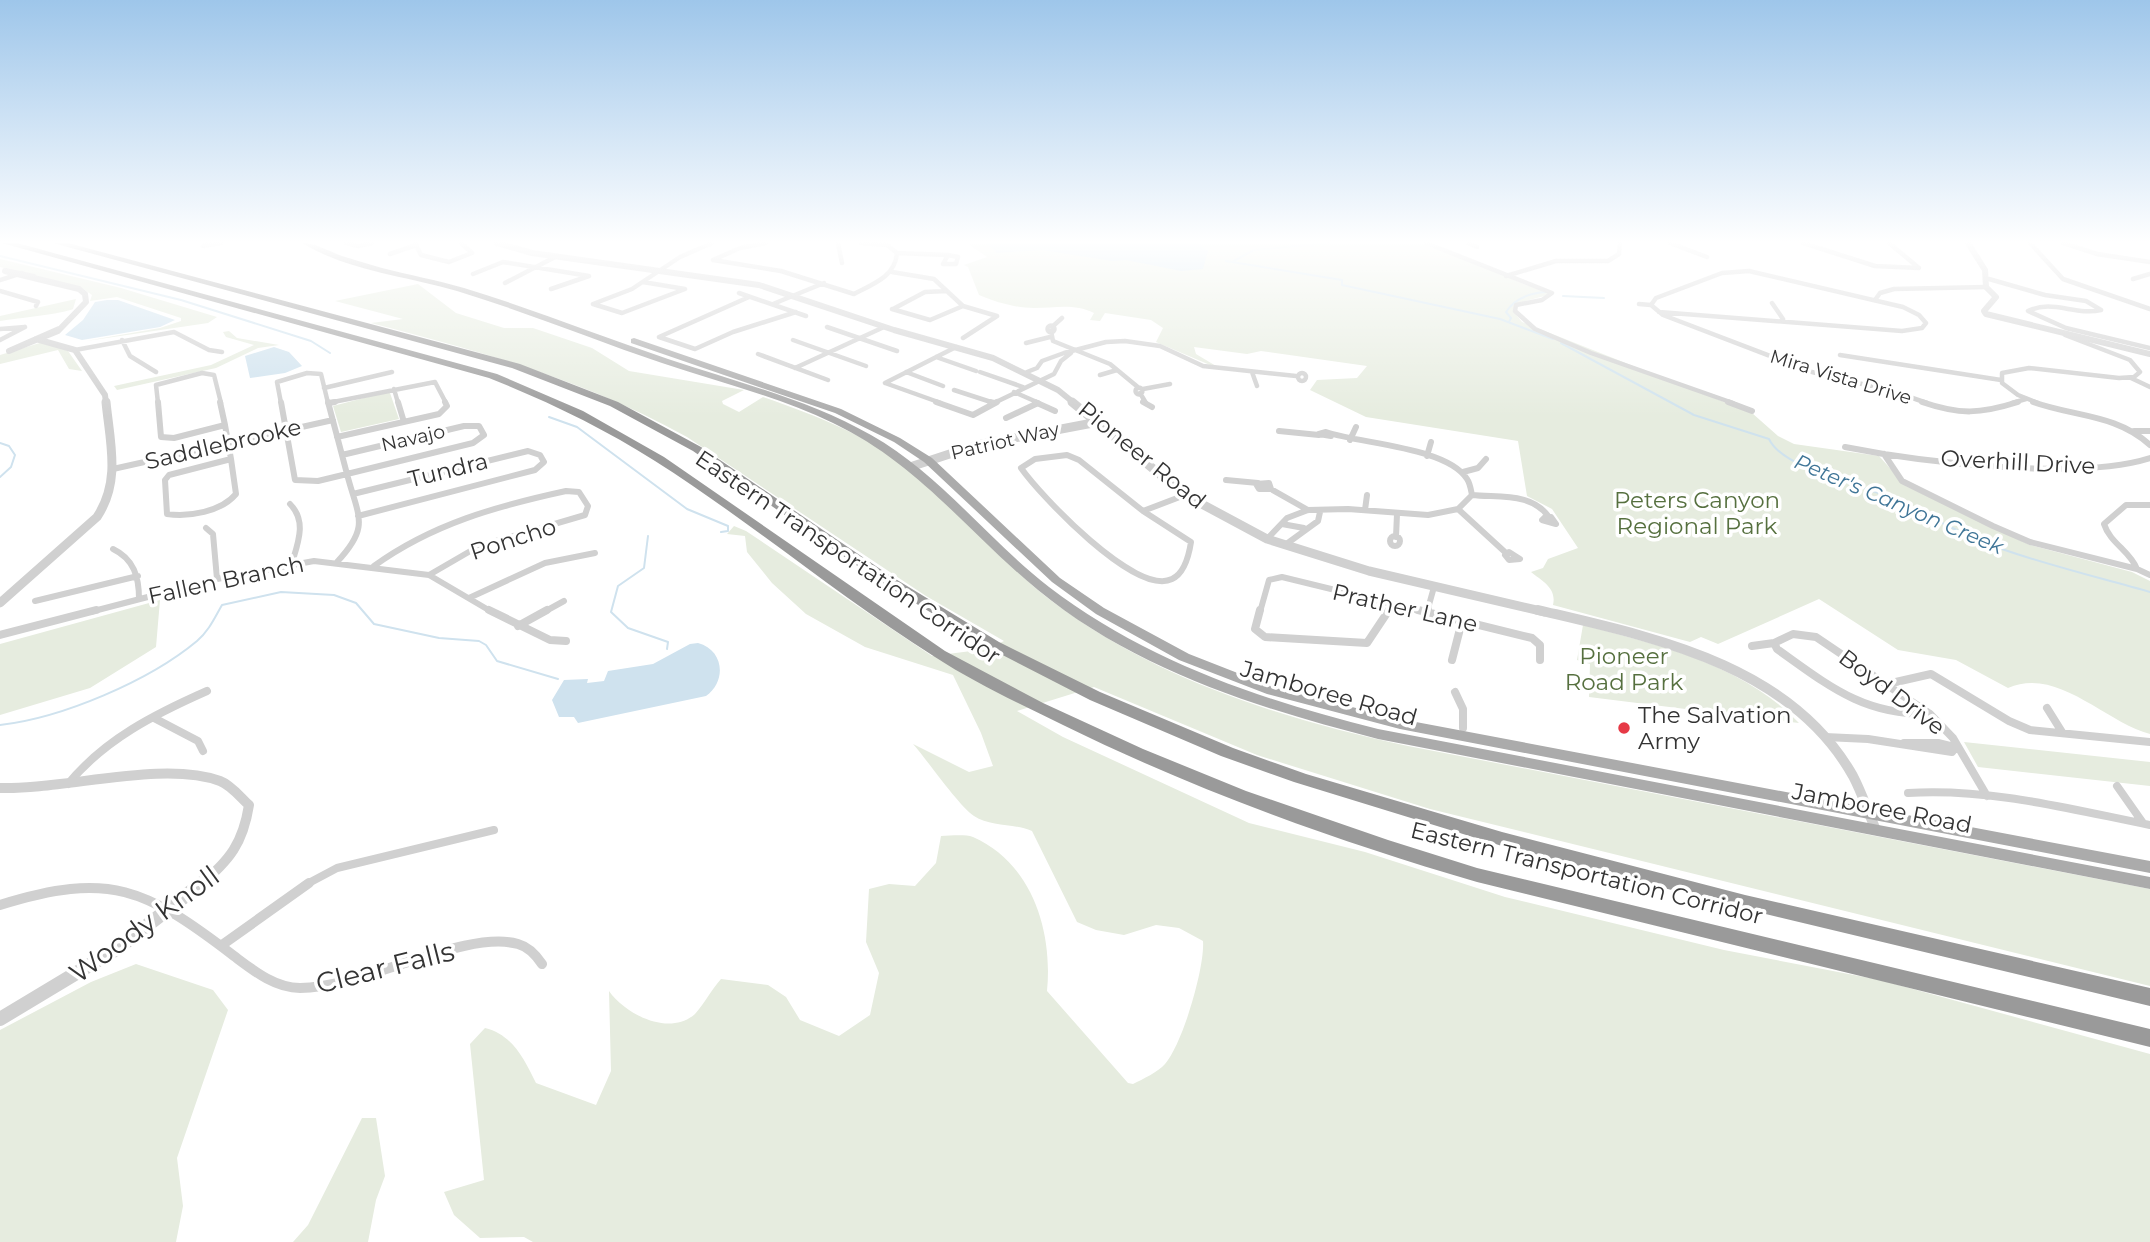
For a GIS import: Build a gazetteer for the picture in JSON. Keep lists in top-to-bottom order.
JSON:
{
  "streets": {
    "highway": ["Eastern Transportation Corridor"],
    "main road": ["Jamboree Road"],
    "street": [
      "Mira Vista Drive",
      "Navajo",
      "Patriot Way",
      "Saddlebrooke",
      "Pioneer Road",
      "Overhill Drive",
      "Tundra",
      "Poncho",
      "Fallen Branch",
      "Prather Lane",
      "Boyd Drive",
      "Woody Knoll",
      "Clear Falls"
    ]
  },
  "crossings": [
    ["Patriot Way", "Pioneer Road"],
    ["Patriot Way", "Jamboree Road"],
    ["Pioneer Road", "Jamboree Road"],
    ["Poncho", "Fallen Branch"],
    ["Woody Knoll", "Clear Falls"]
  ],
  "water": ["Peter's Canyon Creek"],
  "parks": ["Peters Canyon Regional Park", "Pioneer Road Park"],
  "places": ["The Salvation Army"]
}
